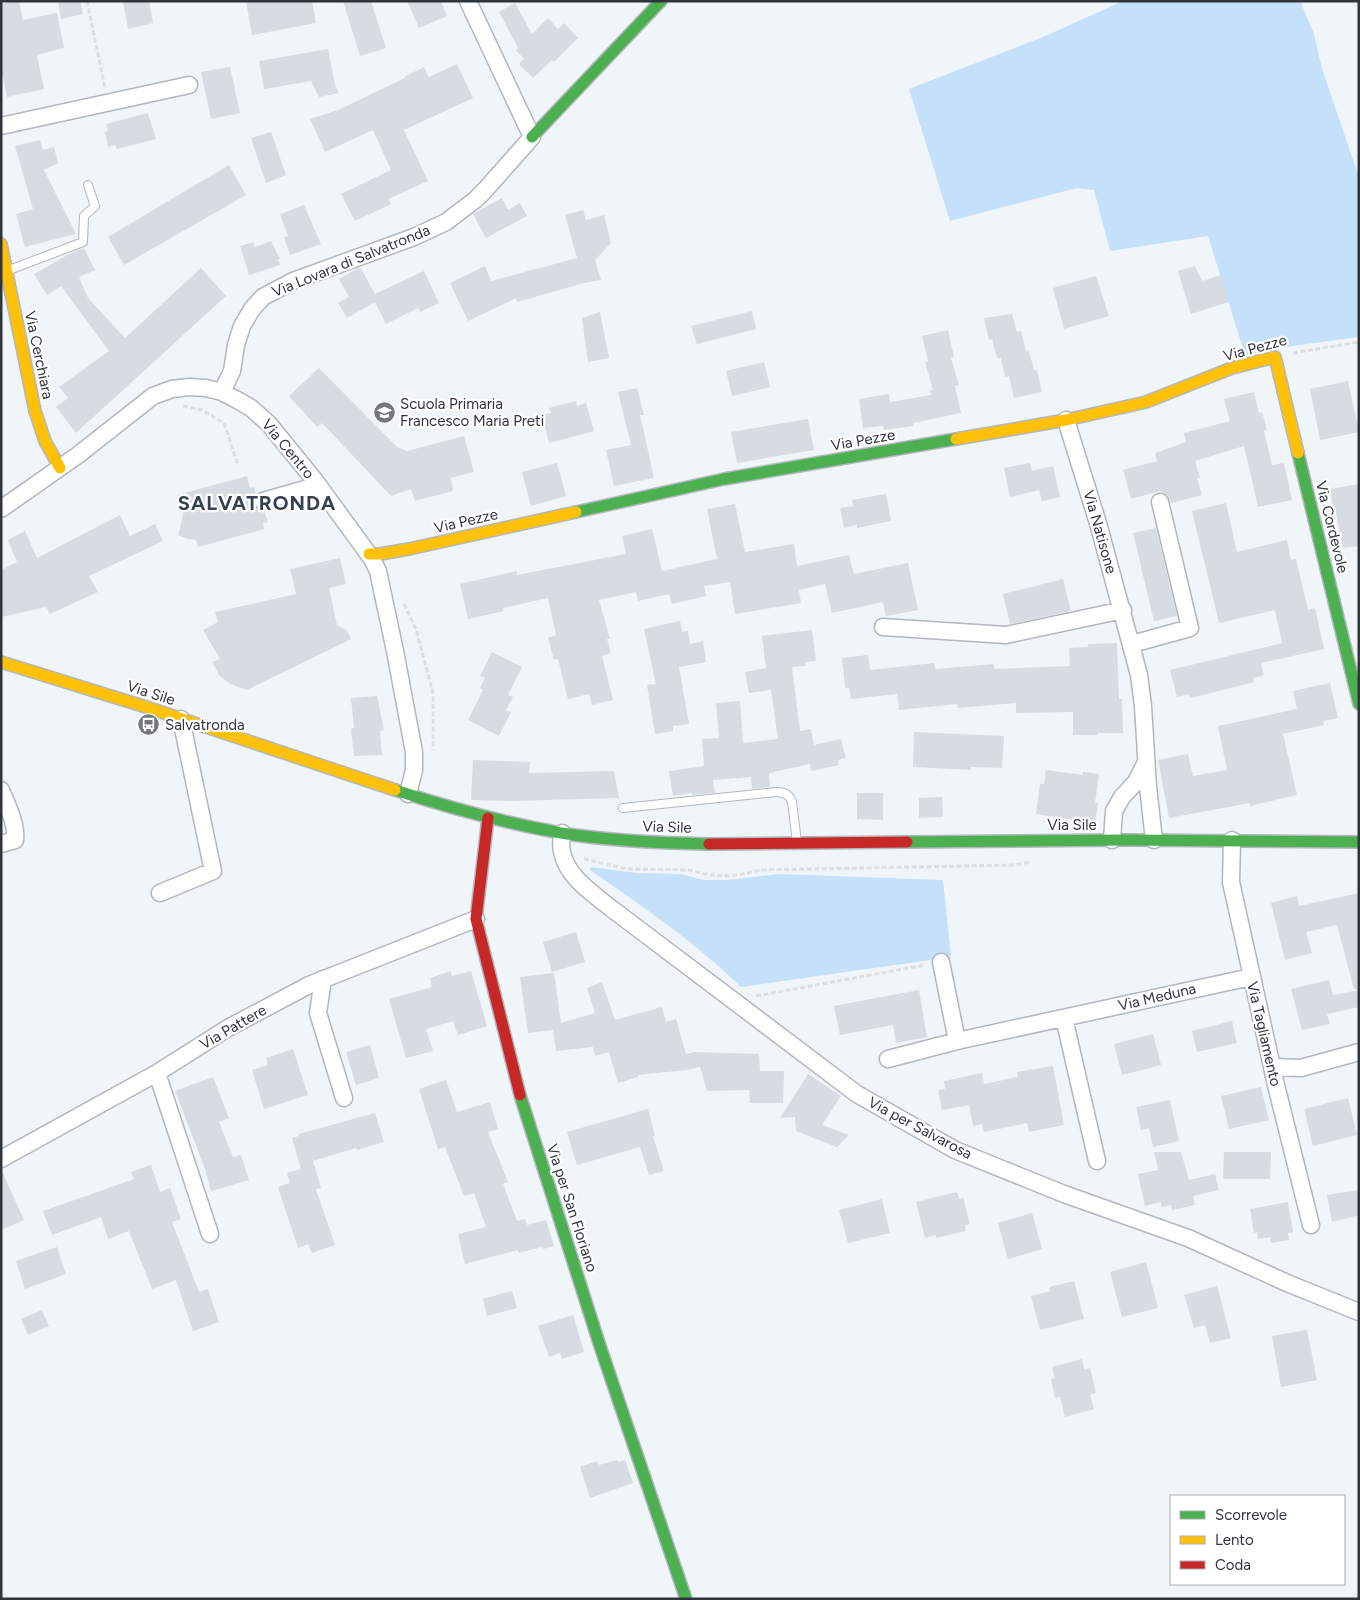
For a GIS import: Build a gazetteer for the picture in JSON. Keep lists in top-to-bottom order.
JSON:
{
  "streets": {
    "street": [
      "Via Lovara di Salvatronda",
      "Via Pezze",
      "Via Cerchiara",
      "Via Centro",
      "Via Cordevole",
      "Via Natisone",
      "Via Sile",
      "Via Meduna",
      "Via Pattere",
      "Via Tagliamento",
      "Via per Salvarosa",
      "Via per San Floriano"
    ]
  },
  "crossings": [
    ["Via Lovara di Salvatronda", "Via Centro"],
    ["Via Pezze", "Via Centro"],
    ["Via Pezze", "Via Cordevole"],
    ["Via Pezze", "Via Natisone"],
    ["Via Cerchiara", "Via Centro"],
    ["Via Centro", "Via Sile"],
    ["Via Natisone", "Via Sile"],
    ["Via Sile", "Via Tagliamento"],
    ["Via Sile", "Via per Salvarosa"],
    ["Via Sile", "Via per San Floriano"],
    ["Via Meduna", "Via Tagliamento"],
    ["Via Pattere", "Via per San Floriano"]
  ],
  "districts": ["SALVATRONDA"],
  "places": {
    "school or university": ["Scuola Primaria Francesco Maria Preti"],
    "bus stop": ["Salvatronda"]
  },
  "legend": ["Scorrevole", "Lento", "Coda"]
}
